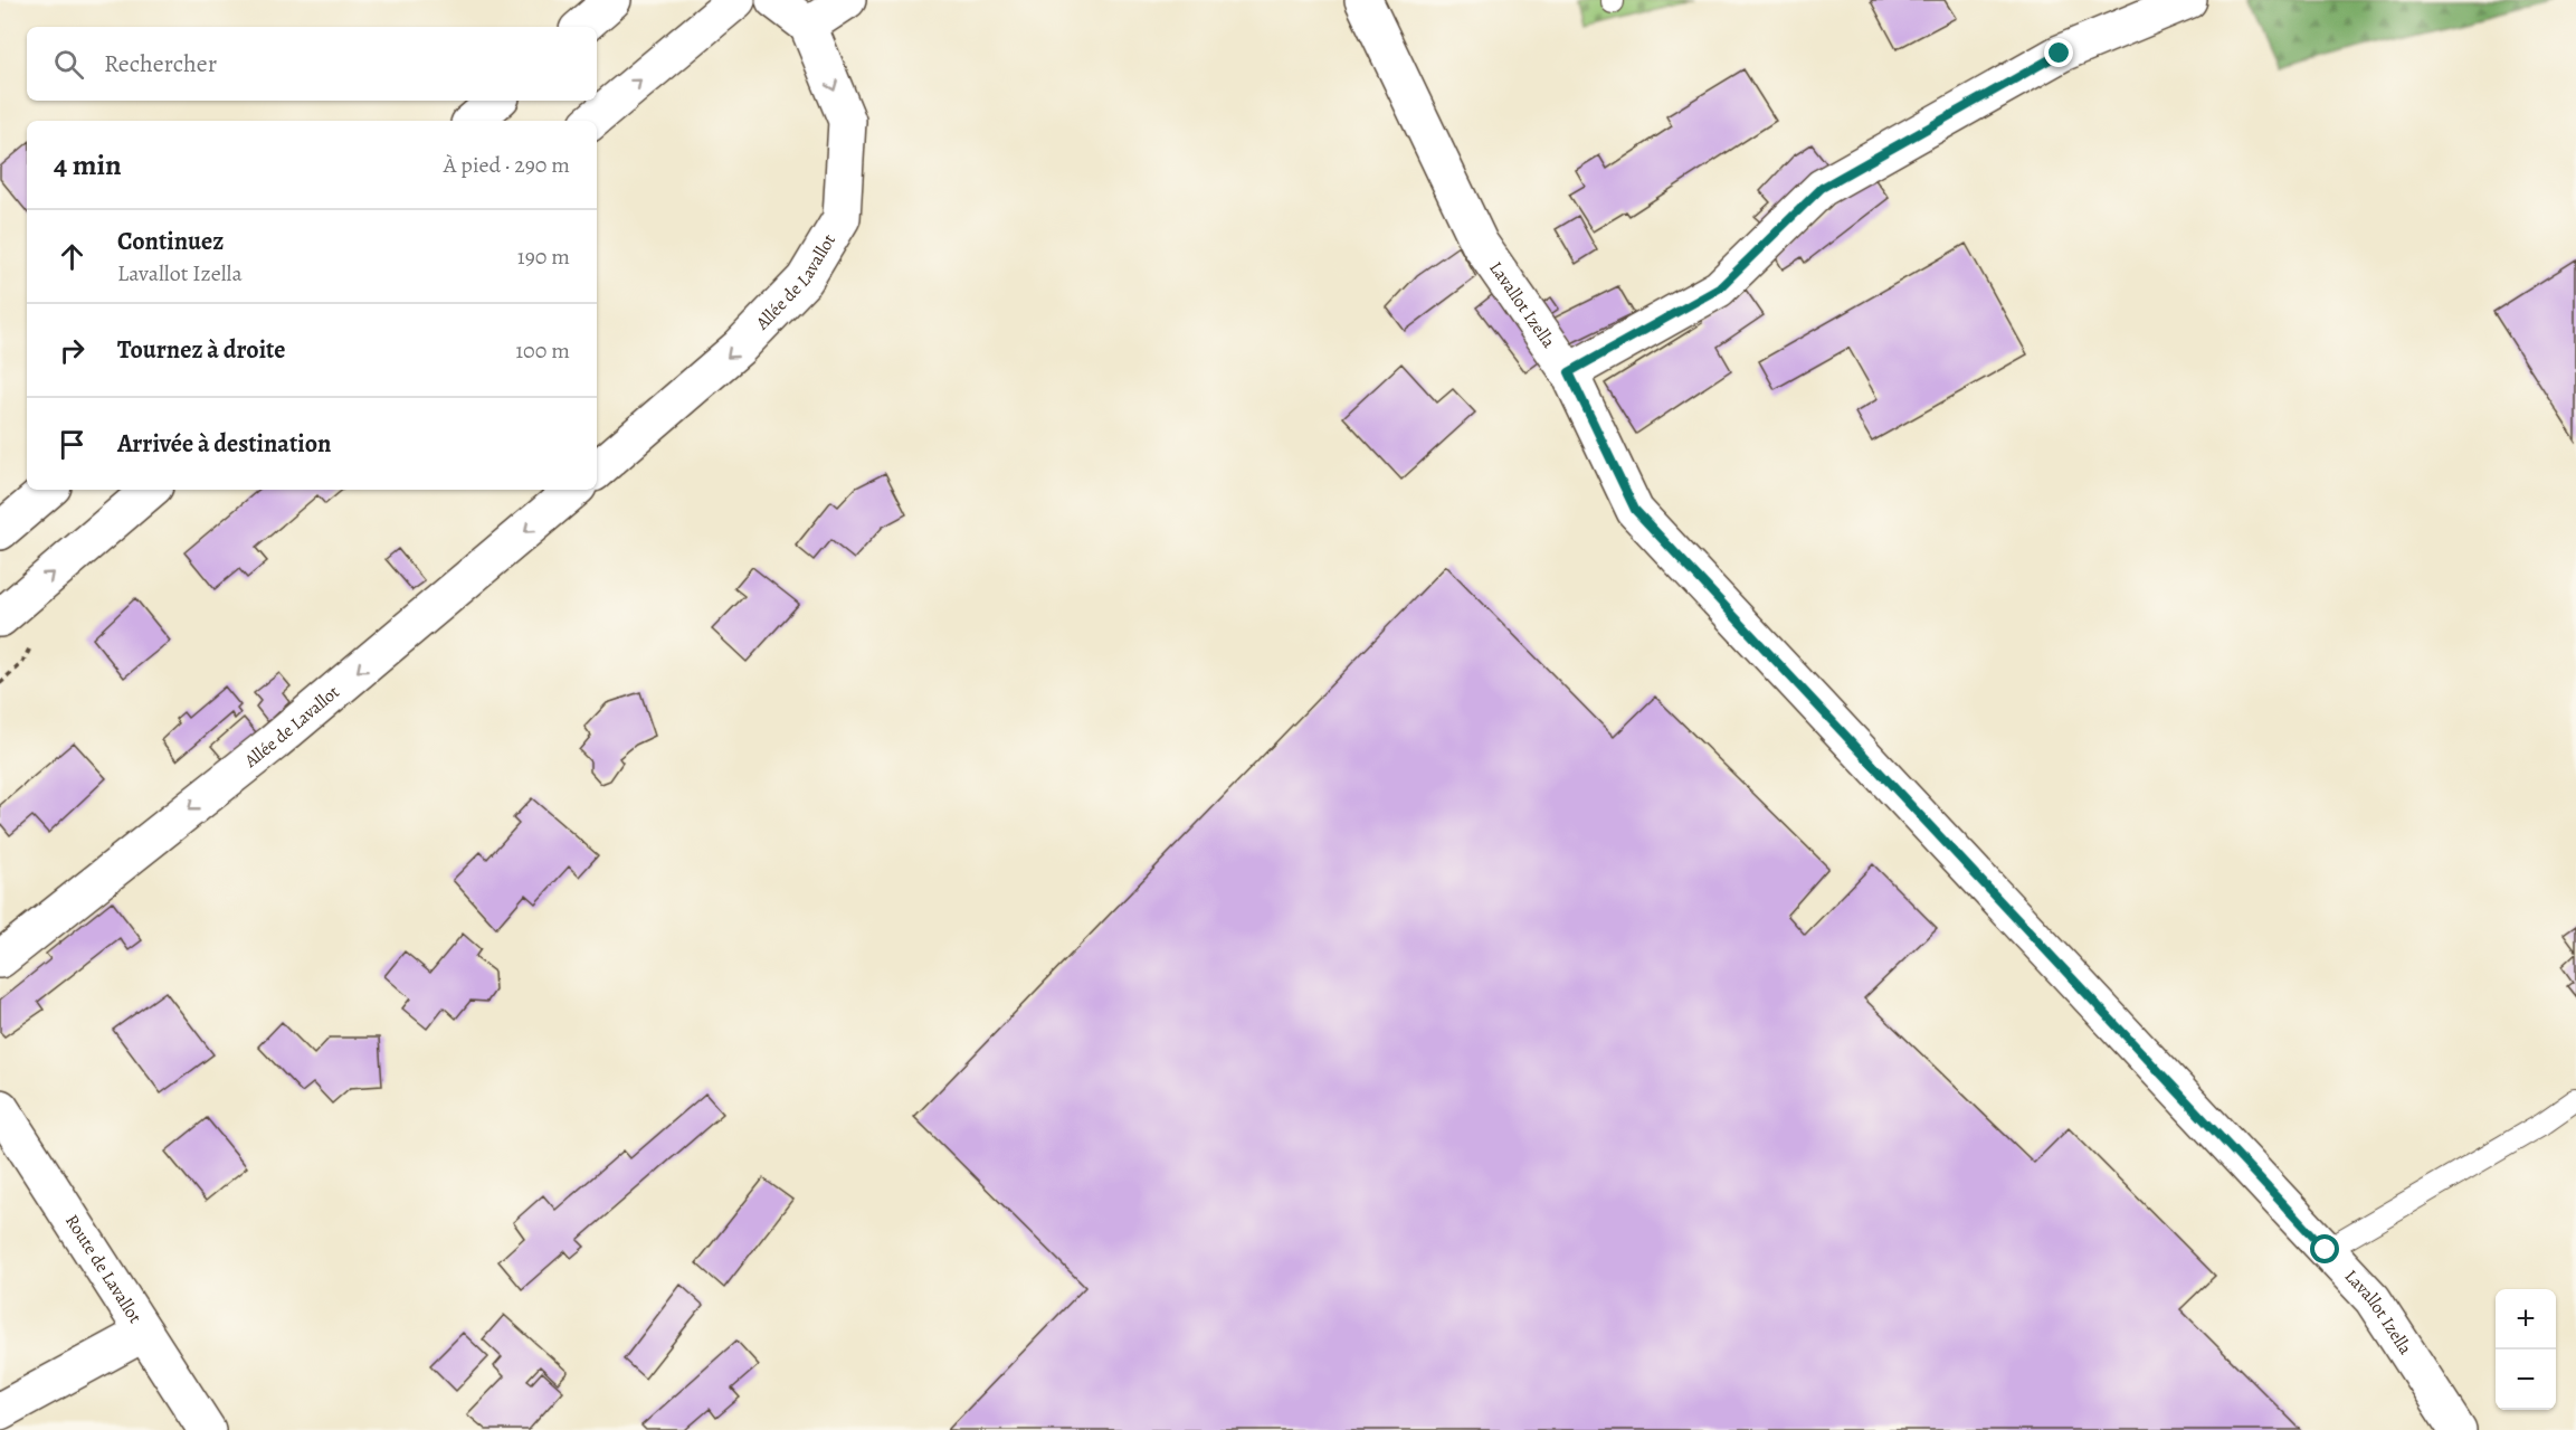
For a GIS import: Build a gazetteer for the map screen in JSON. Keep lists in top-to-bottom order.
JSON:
{
  "streets": {
    "street": ["Allée de Lavallot", "Lavallot Izella", "Route de Lavallot"]
  },
  "one_way": ["Allée de Lavallot"],
  "page": {
    "search": "Rechercher",
    "heading": ["4 min", "À pied · 290 m"],
    "list": [
      ["Continuez", "Lavallot Izella", "190 m"],
      ["Tournez à droite", "100 m"],
      "Arrivée à destination"
    ],
    "map_buttons": ["+", "−"]
  }
}
